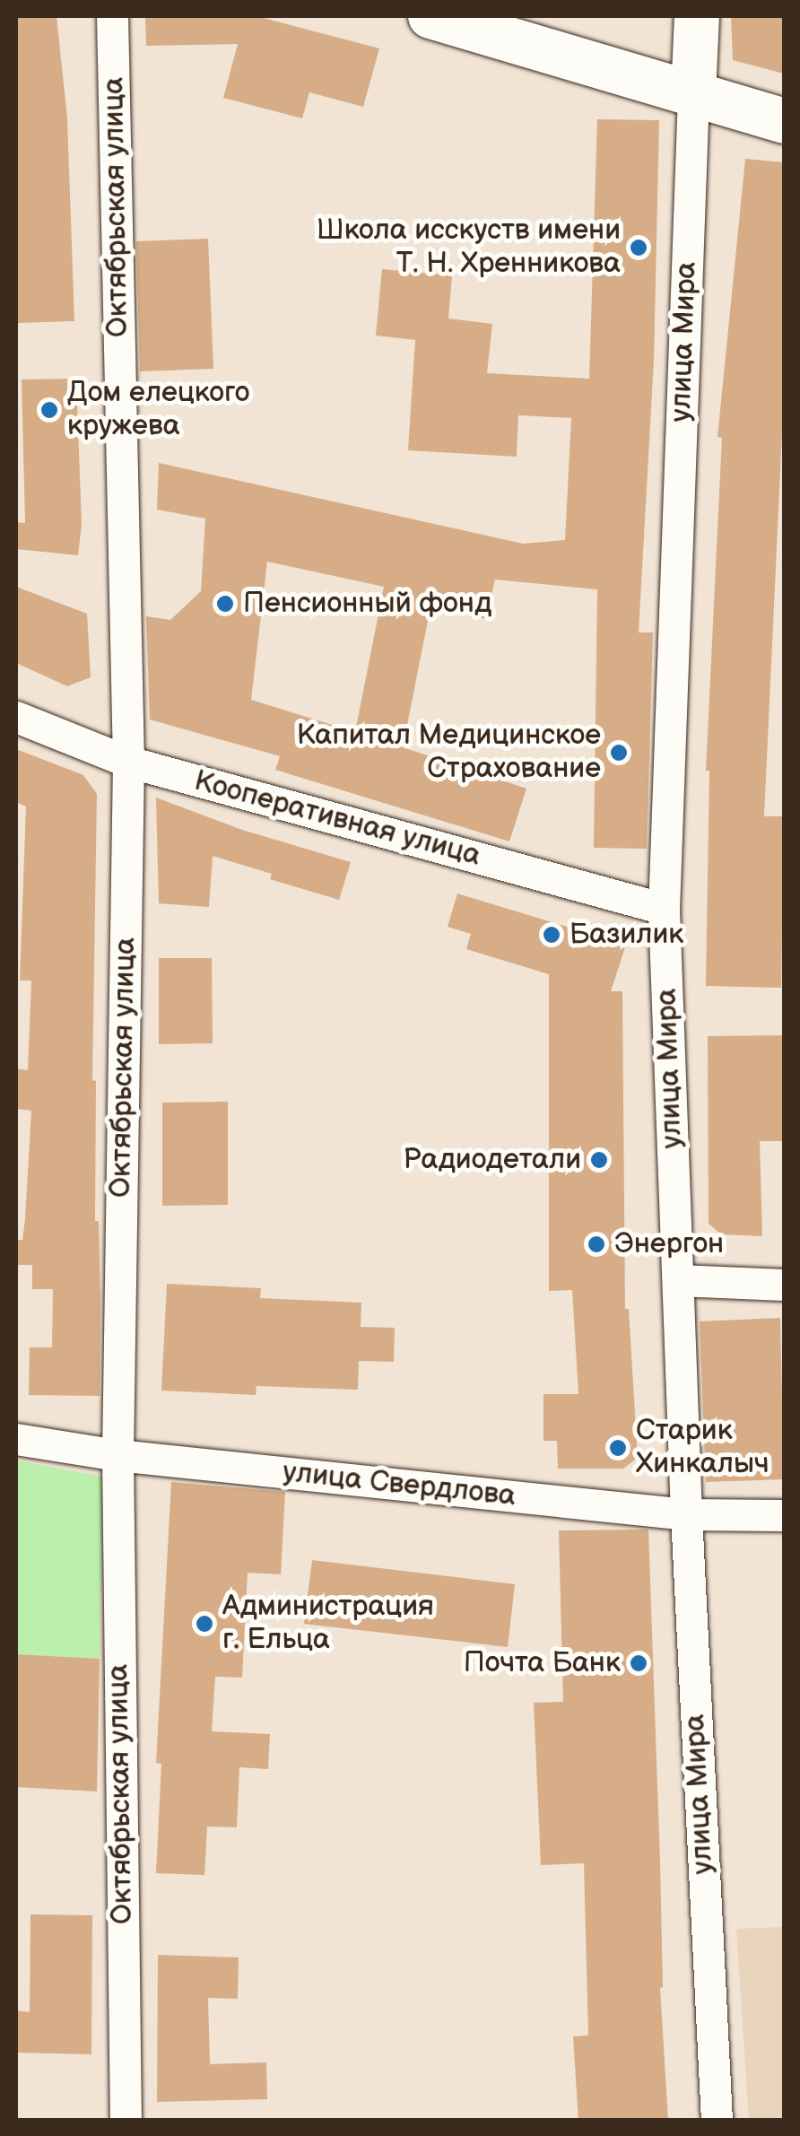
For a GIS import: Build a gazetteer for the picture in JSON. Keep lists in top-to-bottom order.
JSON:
{
  "streets": {
    "main road": ["улица Мира"],
    "street": ["Октябрьская улица", "Кооперативная улица", "улица Свердлова"]
  },
  "crossings": [
    ["Октябрьская улица", "Кооперативная улица"],
    ["Октябрьская улица", "улица Свердлова"],
    ["улица Мира", "Кооперативная улица"],
    ["улица Мира", "улица Свердлова"]
  ],
  "places": [
    "Школа исскуств имени Т. Н. Хренникова",
    "Дом елецкого кружева",
    "Пенсионный фонд",
    "Капитал Медицинское Страхование",
    "Базилик",
    "Радиодетали",
    "Энергон",
    "Старик Хинкалыч",
    "Администрация г. Ельца",
    "Почта Банк"
  ]
}
